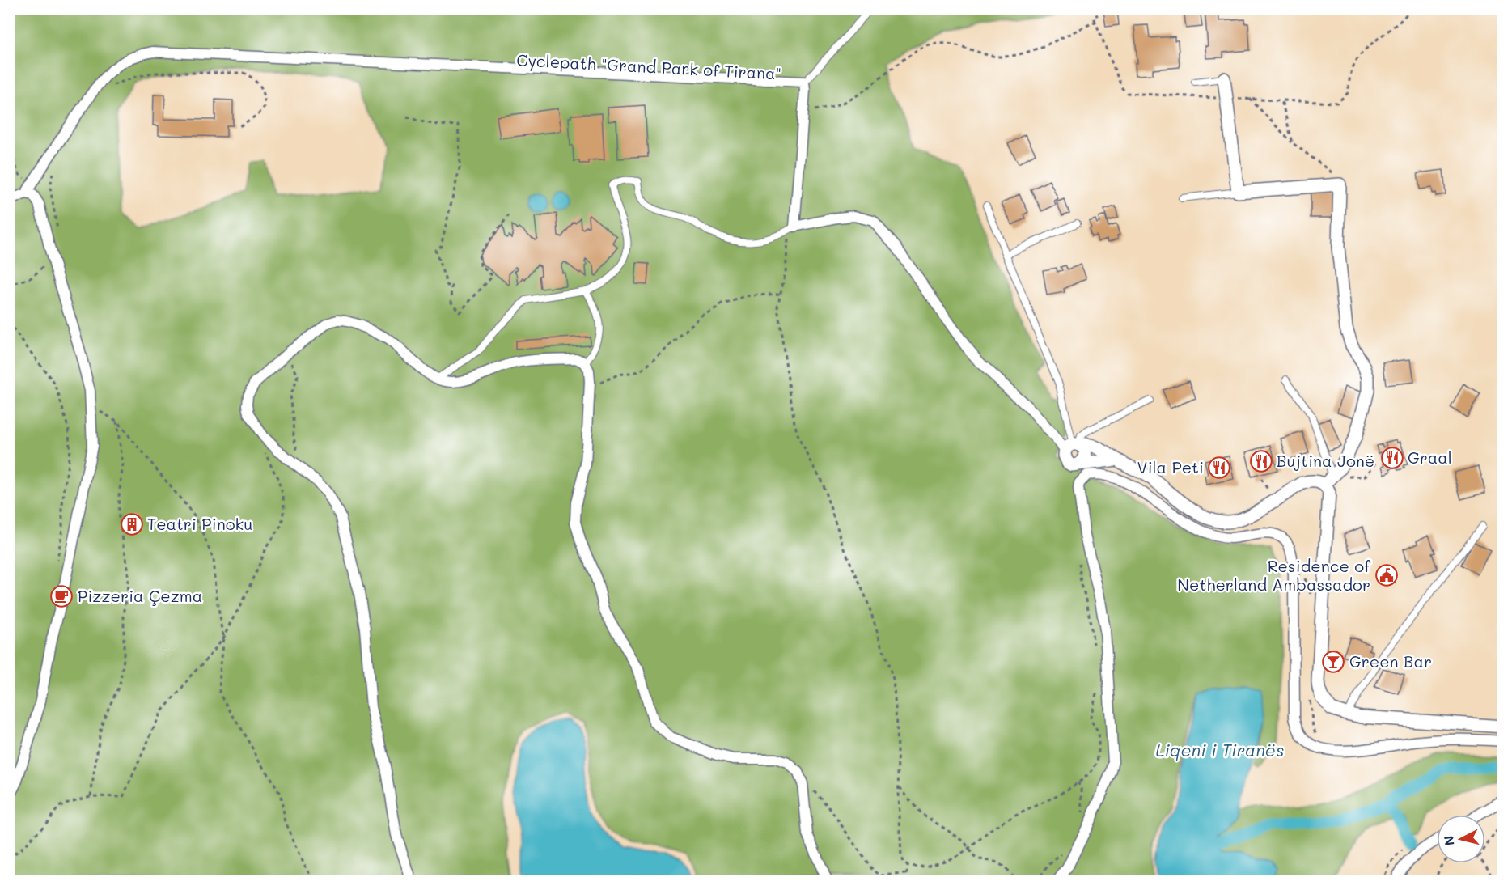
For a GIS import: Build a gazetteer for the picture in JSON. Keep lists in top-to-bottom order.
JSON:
{
  "water": ["Liqeni i Tiranës"],
  "places": {
    "restaurant": ["Graal", "Bujtina Jonë", "Vila Peti"],
    "building": ["Teatri Pinoku"],
    "public building": ["Residence of Netherland Ambassador"],
    "cafe": ["Pizzeria Çezma"],
    "bar": ["Green Bar"]
  },
  "north": "left"
}
